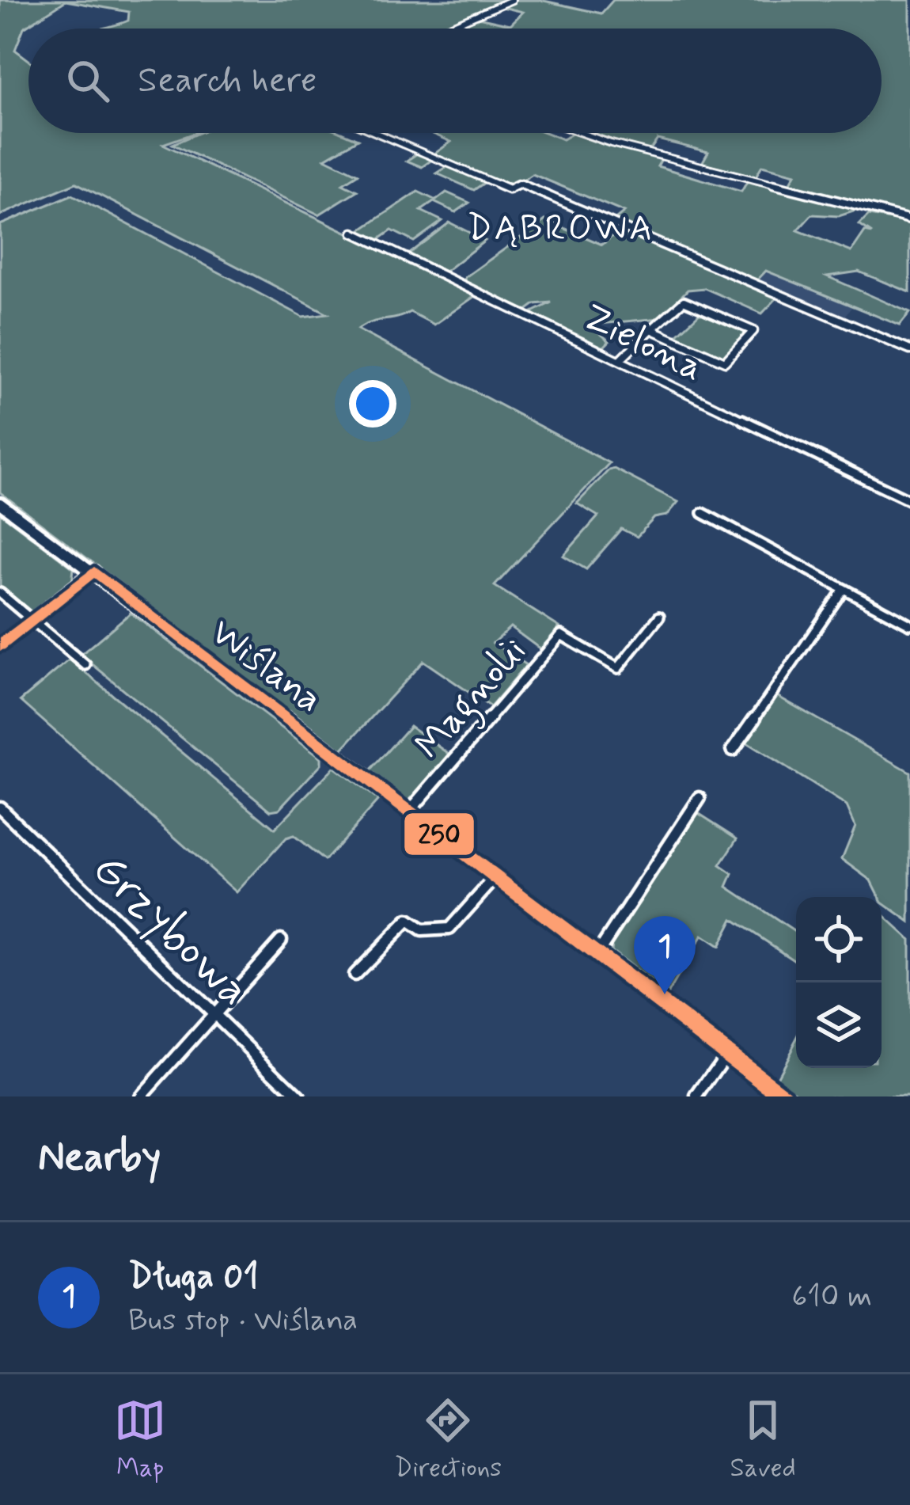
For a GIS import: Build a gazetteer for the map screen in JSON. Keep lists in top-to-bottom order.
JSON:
{
  "streets": {
    "main road": ["Wiślana"],
    "street": ["Zielona", "Magnolii", "Grzybowa"]
  },
  "crossings": [
    ["Wiślana", "Magnolii"]
  ],
  "districts": ["DĄBROWA"],
  "lines": ["transit line 250"],
  "page": {
    "search": "Search here",
    "pins": "1",
    "heading": "Nearby",
    "list": [
      {
        "mark": "1",
        "name": "Długa 01",
        "note": "Bus stop · Wiślana",
        "value": "610 m"
      }
    ],
    "nav": ["Map", "Directions", "Saved"]
  }
}
